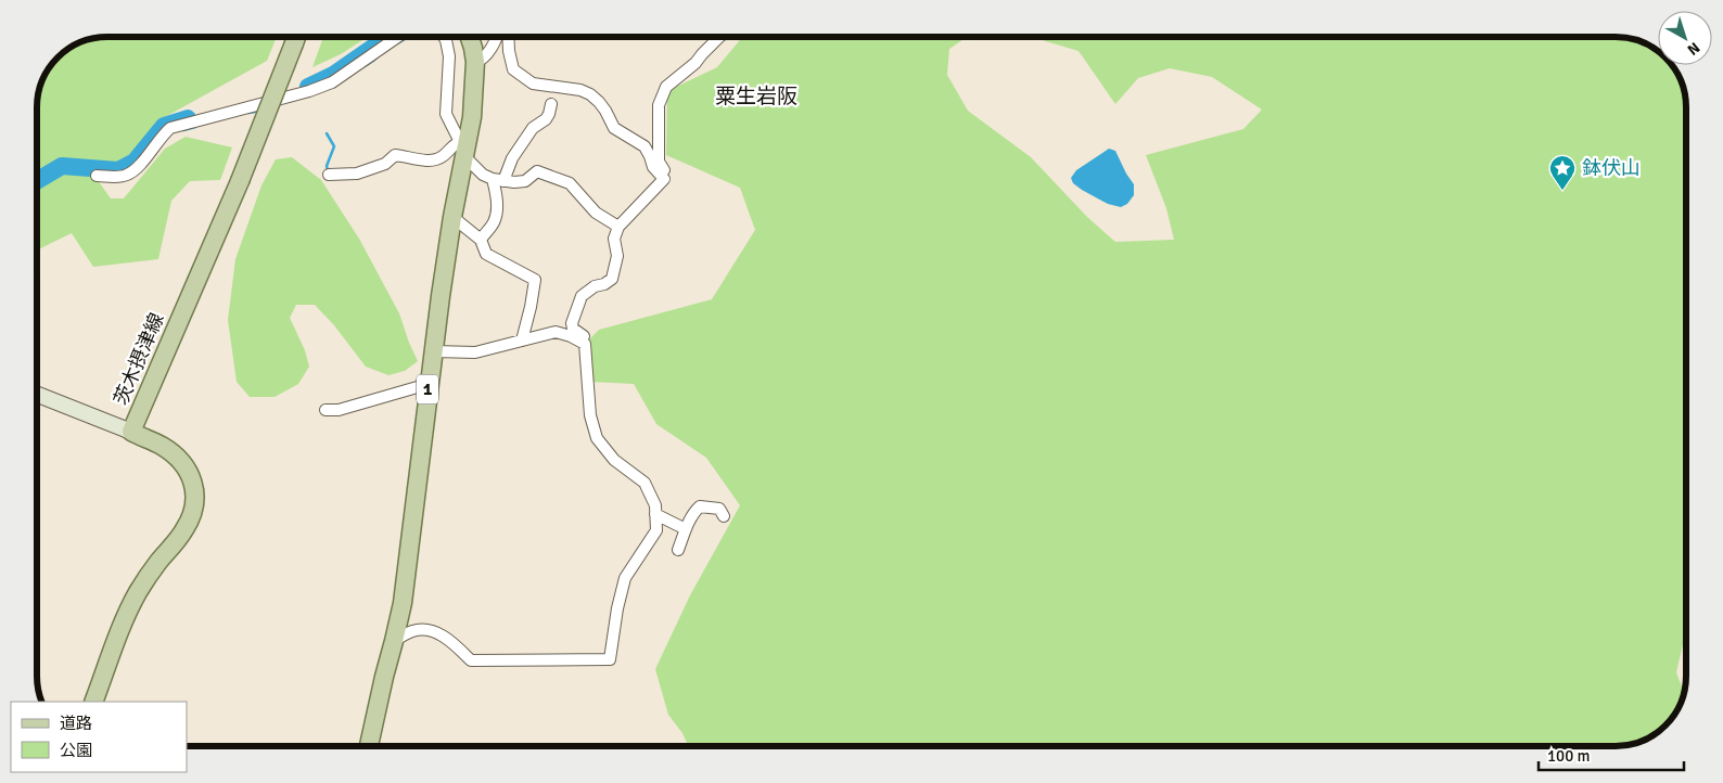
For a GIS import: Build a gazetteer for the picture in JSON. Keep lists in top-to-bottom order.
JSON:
{
  "streets": {
    "main road": ["茨木摂津線", "1"]
  },
  "districts": ["粟生岩阪"],
  "places": {
    "place": ["鉢伏山"]
  },
  "legend": ["道路", "公園"],
  "scale_bar": "100 m",
  "north": "bottom right"
}
